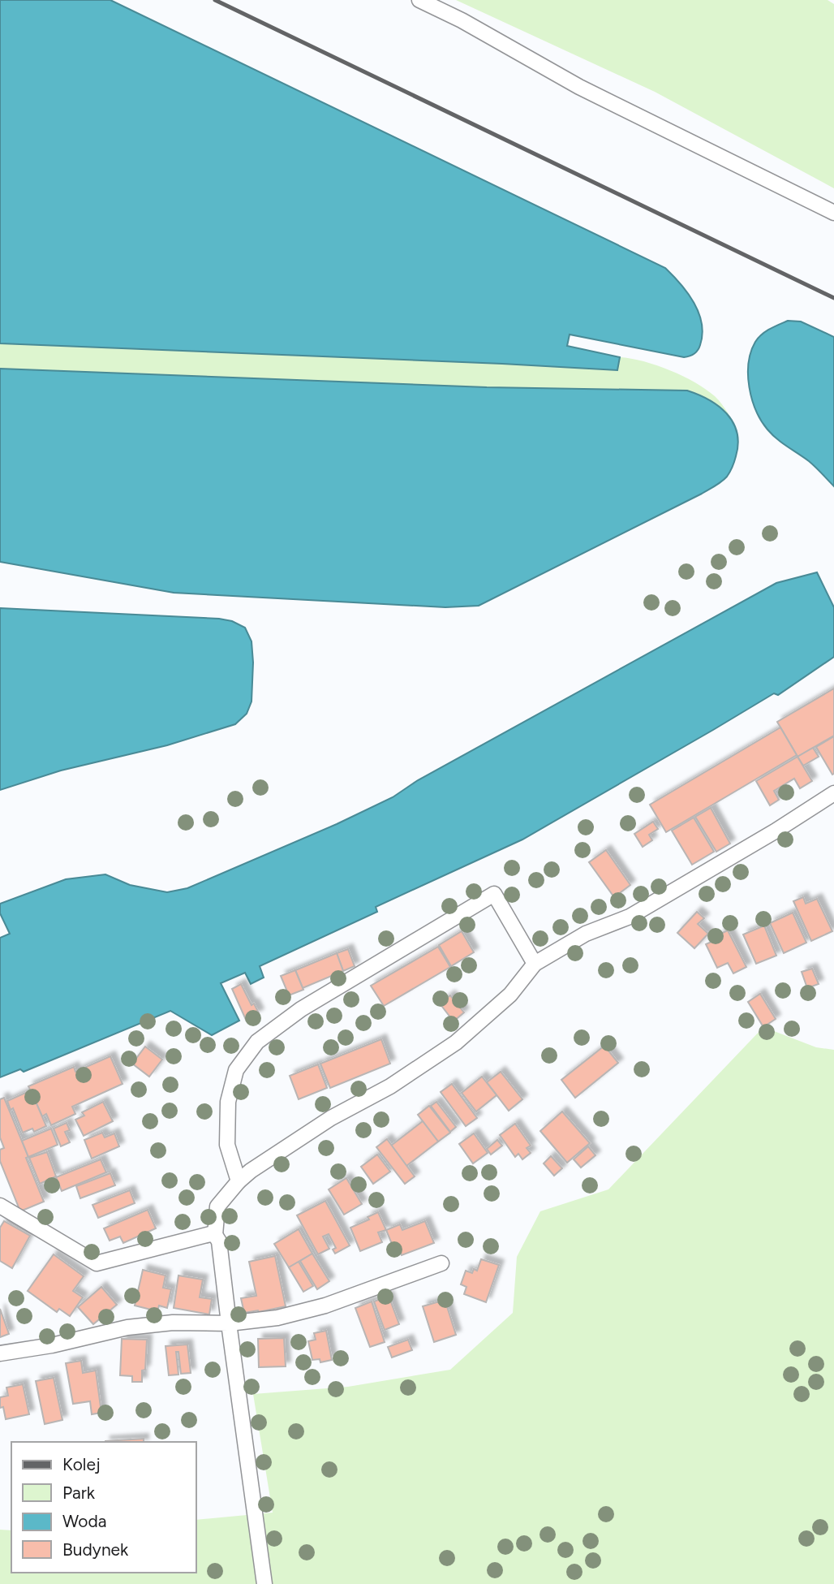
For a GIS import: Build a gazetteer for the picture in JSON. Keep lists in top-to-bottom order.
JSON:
{
  "legend": [
    "Kolej",
    "Park",
    "Woda",
    "Budynek"
  ]
}
